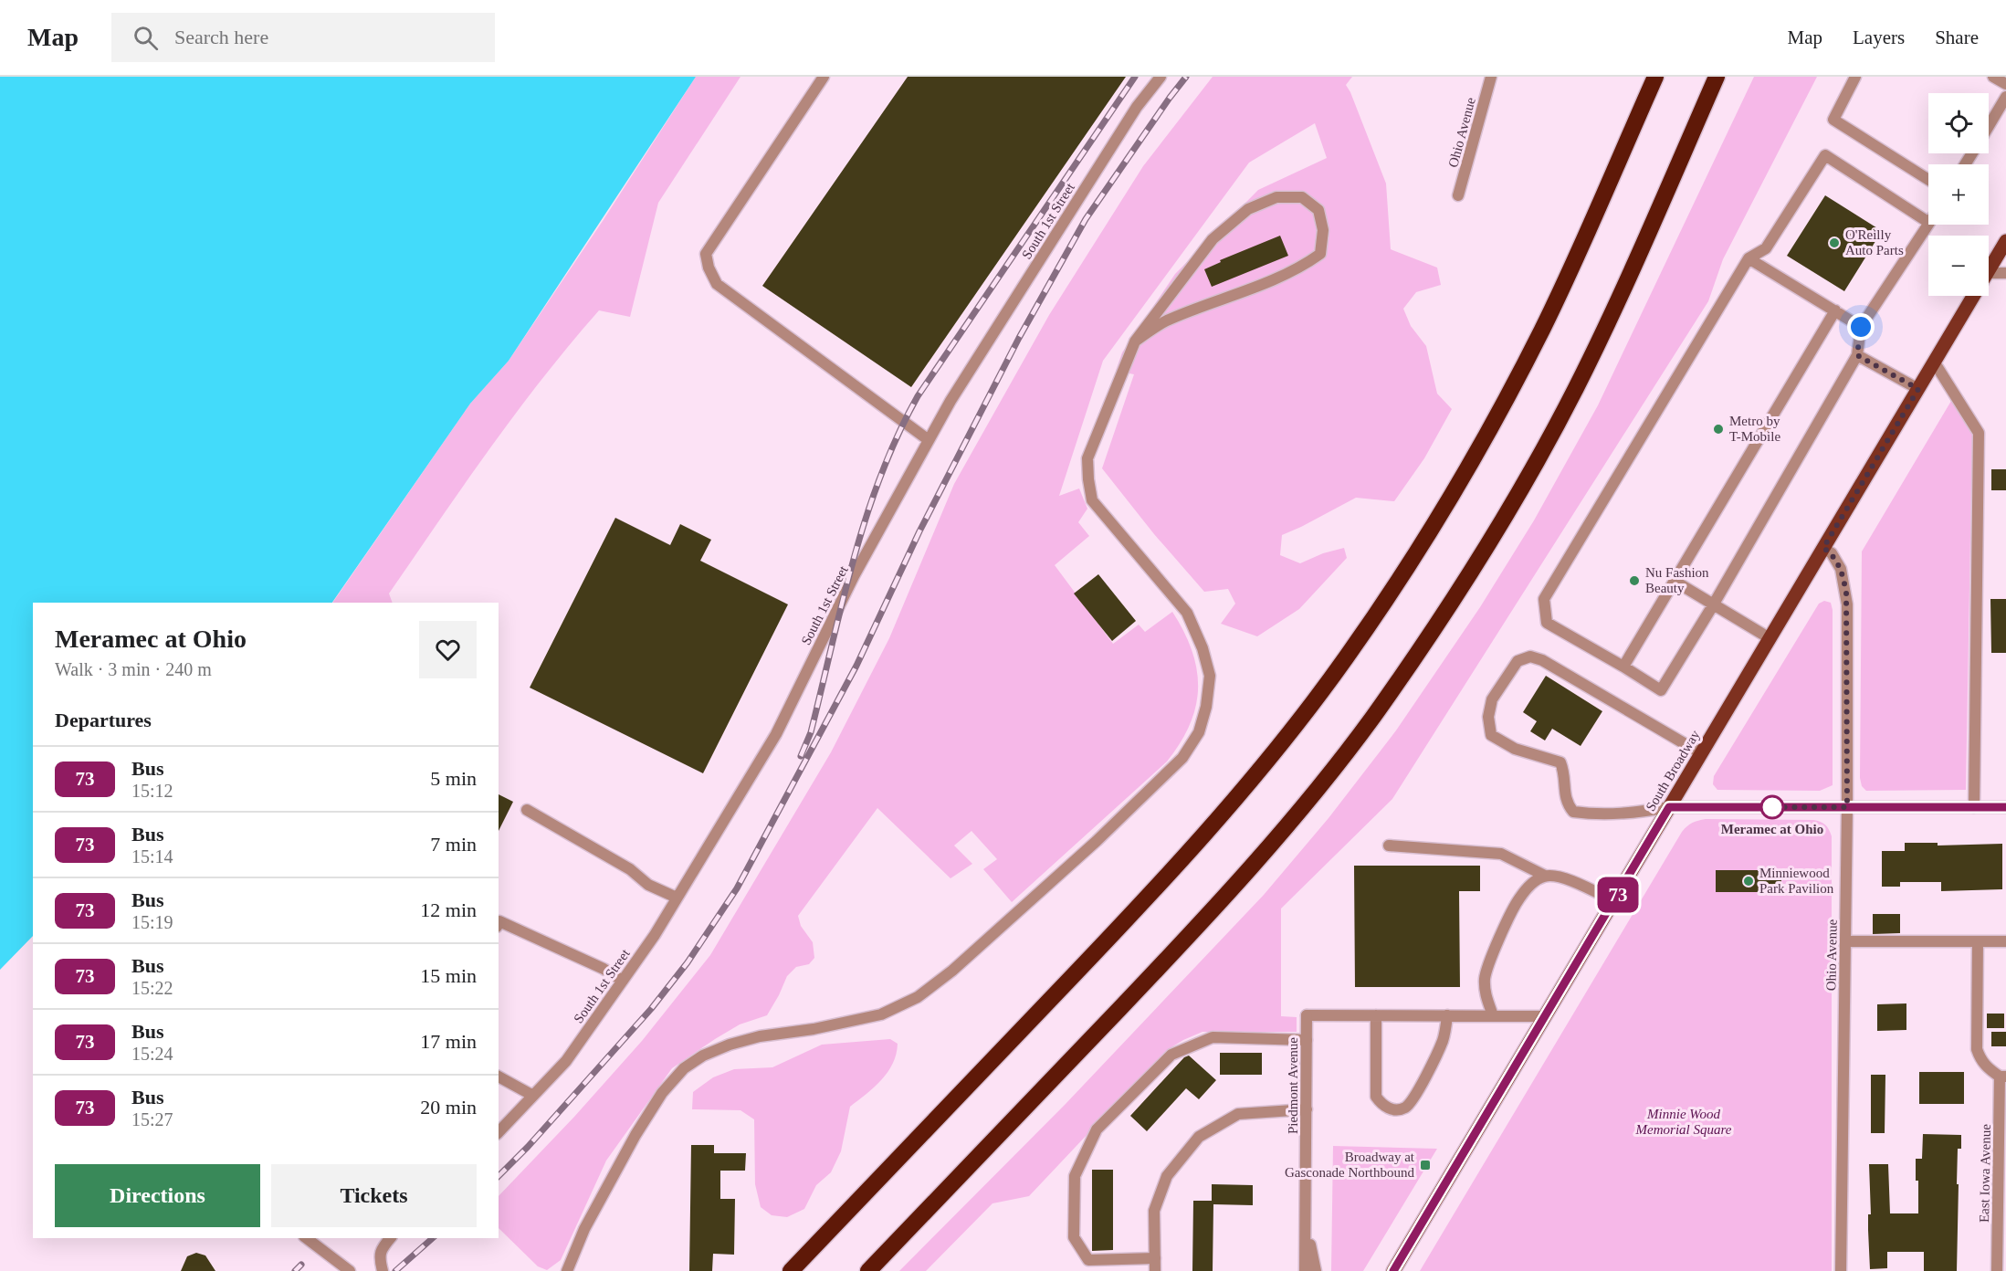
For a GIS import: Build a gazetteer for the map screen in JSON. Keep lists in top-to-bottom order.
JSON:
{
  "streets": {
    "main road": ["South Broadway"],
    "street": [
      "Ohio Avenue",
      "South 1st Street",
      "Piedmont Avenue",
      "East Iowa Avenue"
    ]
  },
  "crossings": [
    ["Ohio Avenue", "South Broadway"]
  ],
  "parks": ["Minnie Wood Memorial Square"],
  "places": {
    "other": [
      "O'Reilly Auto Parts",
      "Metro by T-Mobile",
      "Nu Fashion Beauty",
      "Meramec at Ohio",
      "Minniewood Park Pavilion"
    ],
    "transit": ["Broadway at Gasconade Northbound"]
  },
  "lines": ["bus line 73"],
  "page": {
    "header": "Map",
    "search": "Search here",
    "nav": ["Map", "Layers", "Share"],
    "on_map": "73",
    "map_buttons": ["+", "−"],
    "heading": [
      ["Meramec at Ohio", "Walk · 3 min · 240 m"],
      "Departures"
    ],
    "list": [
      {
        "mark": "73",
        "name": "Bus",
        "note": "15:12",
        "value": "5 min"
      },
      {
        "mark": "73",
        "name": "Bus",
        "note": "15:14",
        "value": "7 min"
      },
      {
        "mark": "73",
        "name": "Bus",
        "note": "15:19",
        "value": "12 min"
      },
      {
        "mark": "73",
        "name": "Bus",
        "note": "15:22",
        "value": "15 min"
      },
      {
        "mark": "73",
        "name": "Bus",
        "note": "15:24",
        "value": "17 min"
      },
      {
        "mark": "73",
        "name": "Bus",
        "note": "15:27",
        "value": "20 min"
      }
    ],
    "buttons": ["Directions", "Tickets"]
  }
}
